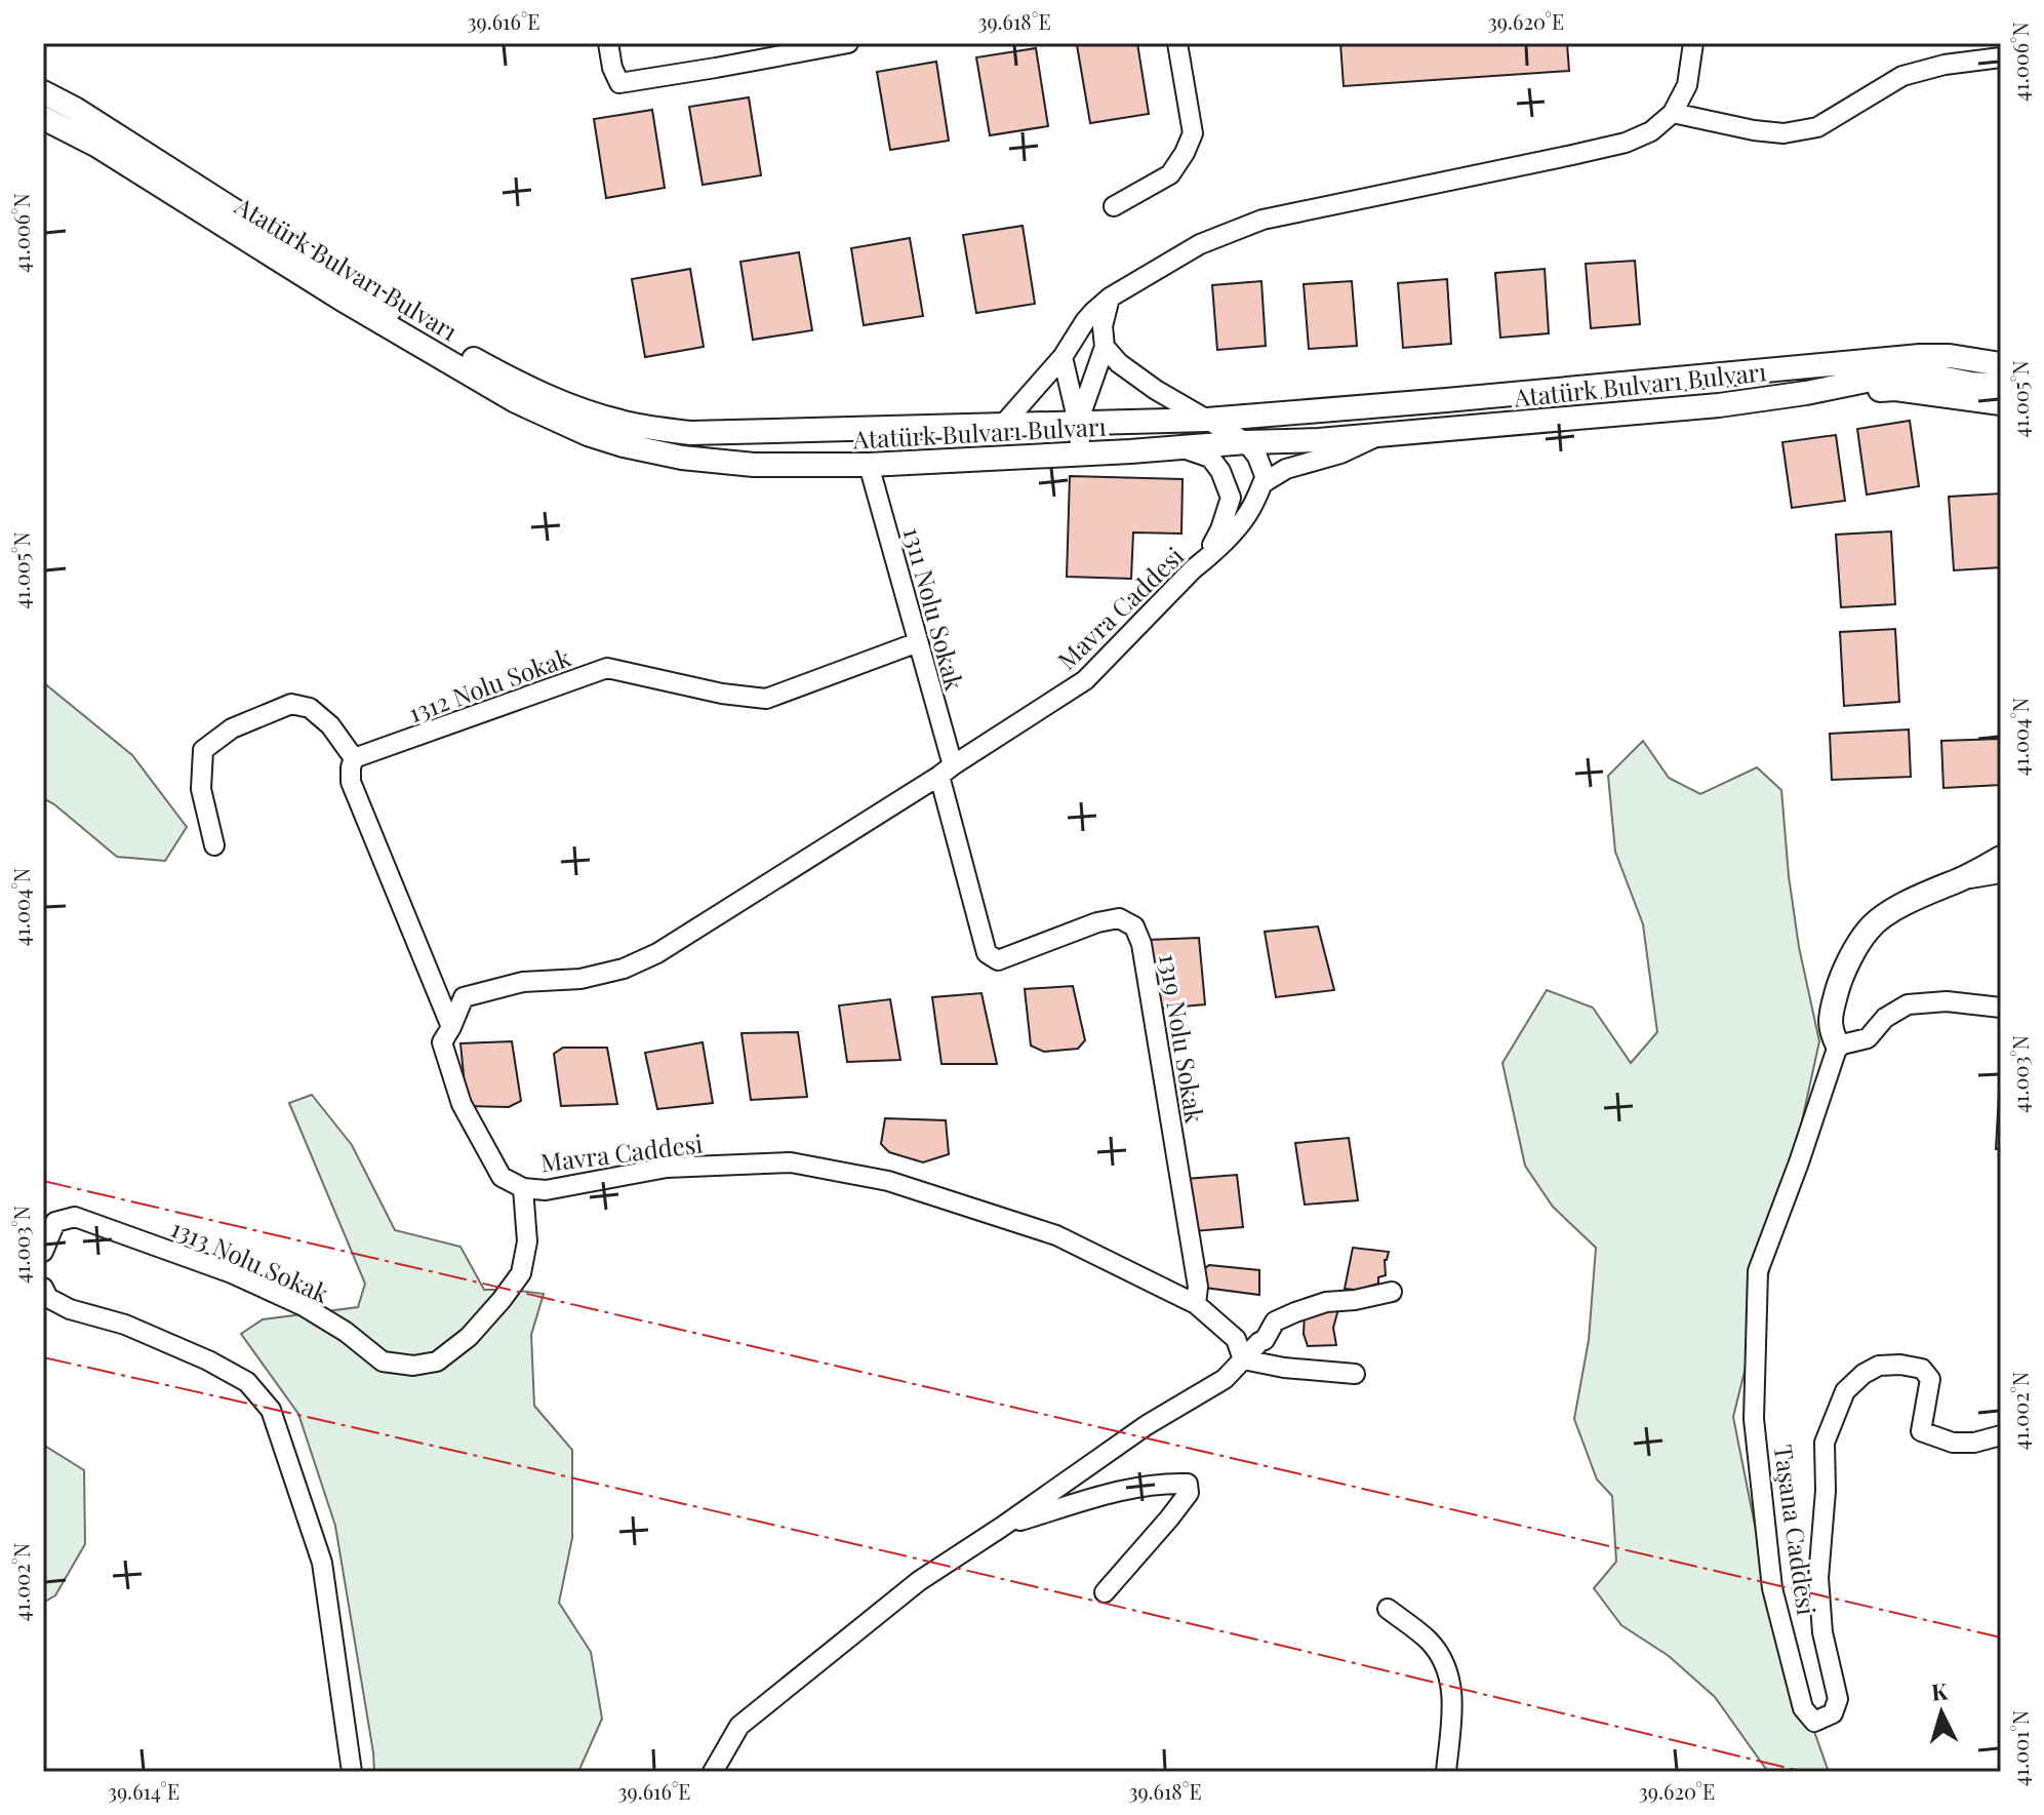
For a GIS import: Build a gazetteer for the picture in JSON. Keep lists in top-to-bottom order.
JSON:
{
  "streets": {
    "street": [
      "Atatürk Bulvarı Bulvarı",
      "Mavra Caddesi",
      "1311 Nolu Sokak",
      "1312 Nolu Sokak",
      "1319 Nolu Sokak",
      "1313 Nolu Sokak",
      "Taşana Caddesi"
    ]
  },
  "crossings": [
    ["Atatürk Bulvarı Bulvarı", "Mavra Caddesi"],
    ["Atatürk Bulvarı Bulvarı", "1311 Nolu Sokak"],
    ["Mavra Caddesi", "1311 Nolu Sokak"],
    ["Mavra Caddesi", "1319 Nolu Sokak"],
    ["Mavra Caddesi", "1313 Nolu Sokak"],
    ["1311 Nolu Sokak", "1312 Nolu Sokak"],
    ["1311 Nolu Sokak", "1319 Nolu Sokak"]
  ],
  "north": "top",
  "coordinates": [
    "39.616°E",
    "39.618°E",
    "39.620°E",
    "41.006°N",
    "41.005°N",
    "41.004°N",
    "41.003°N",
    "41.002°N",
    "41.001°N",
    "39.614°E"
  ]
}
